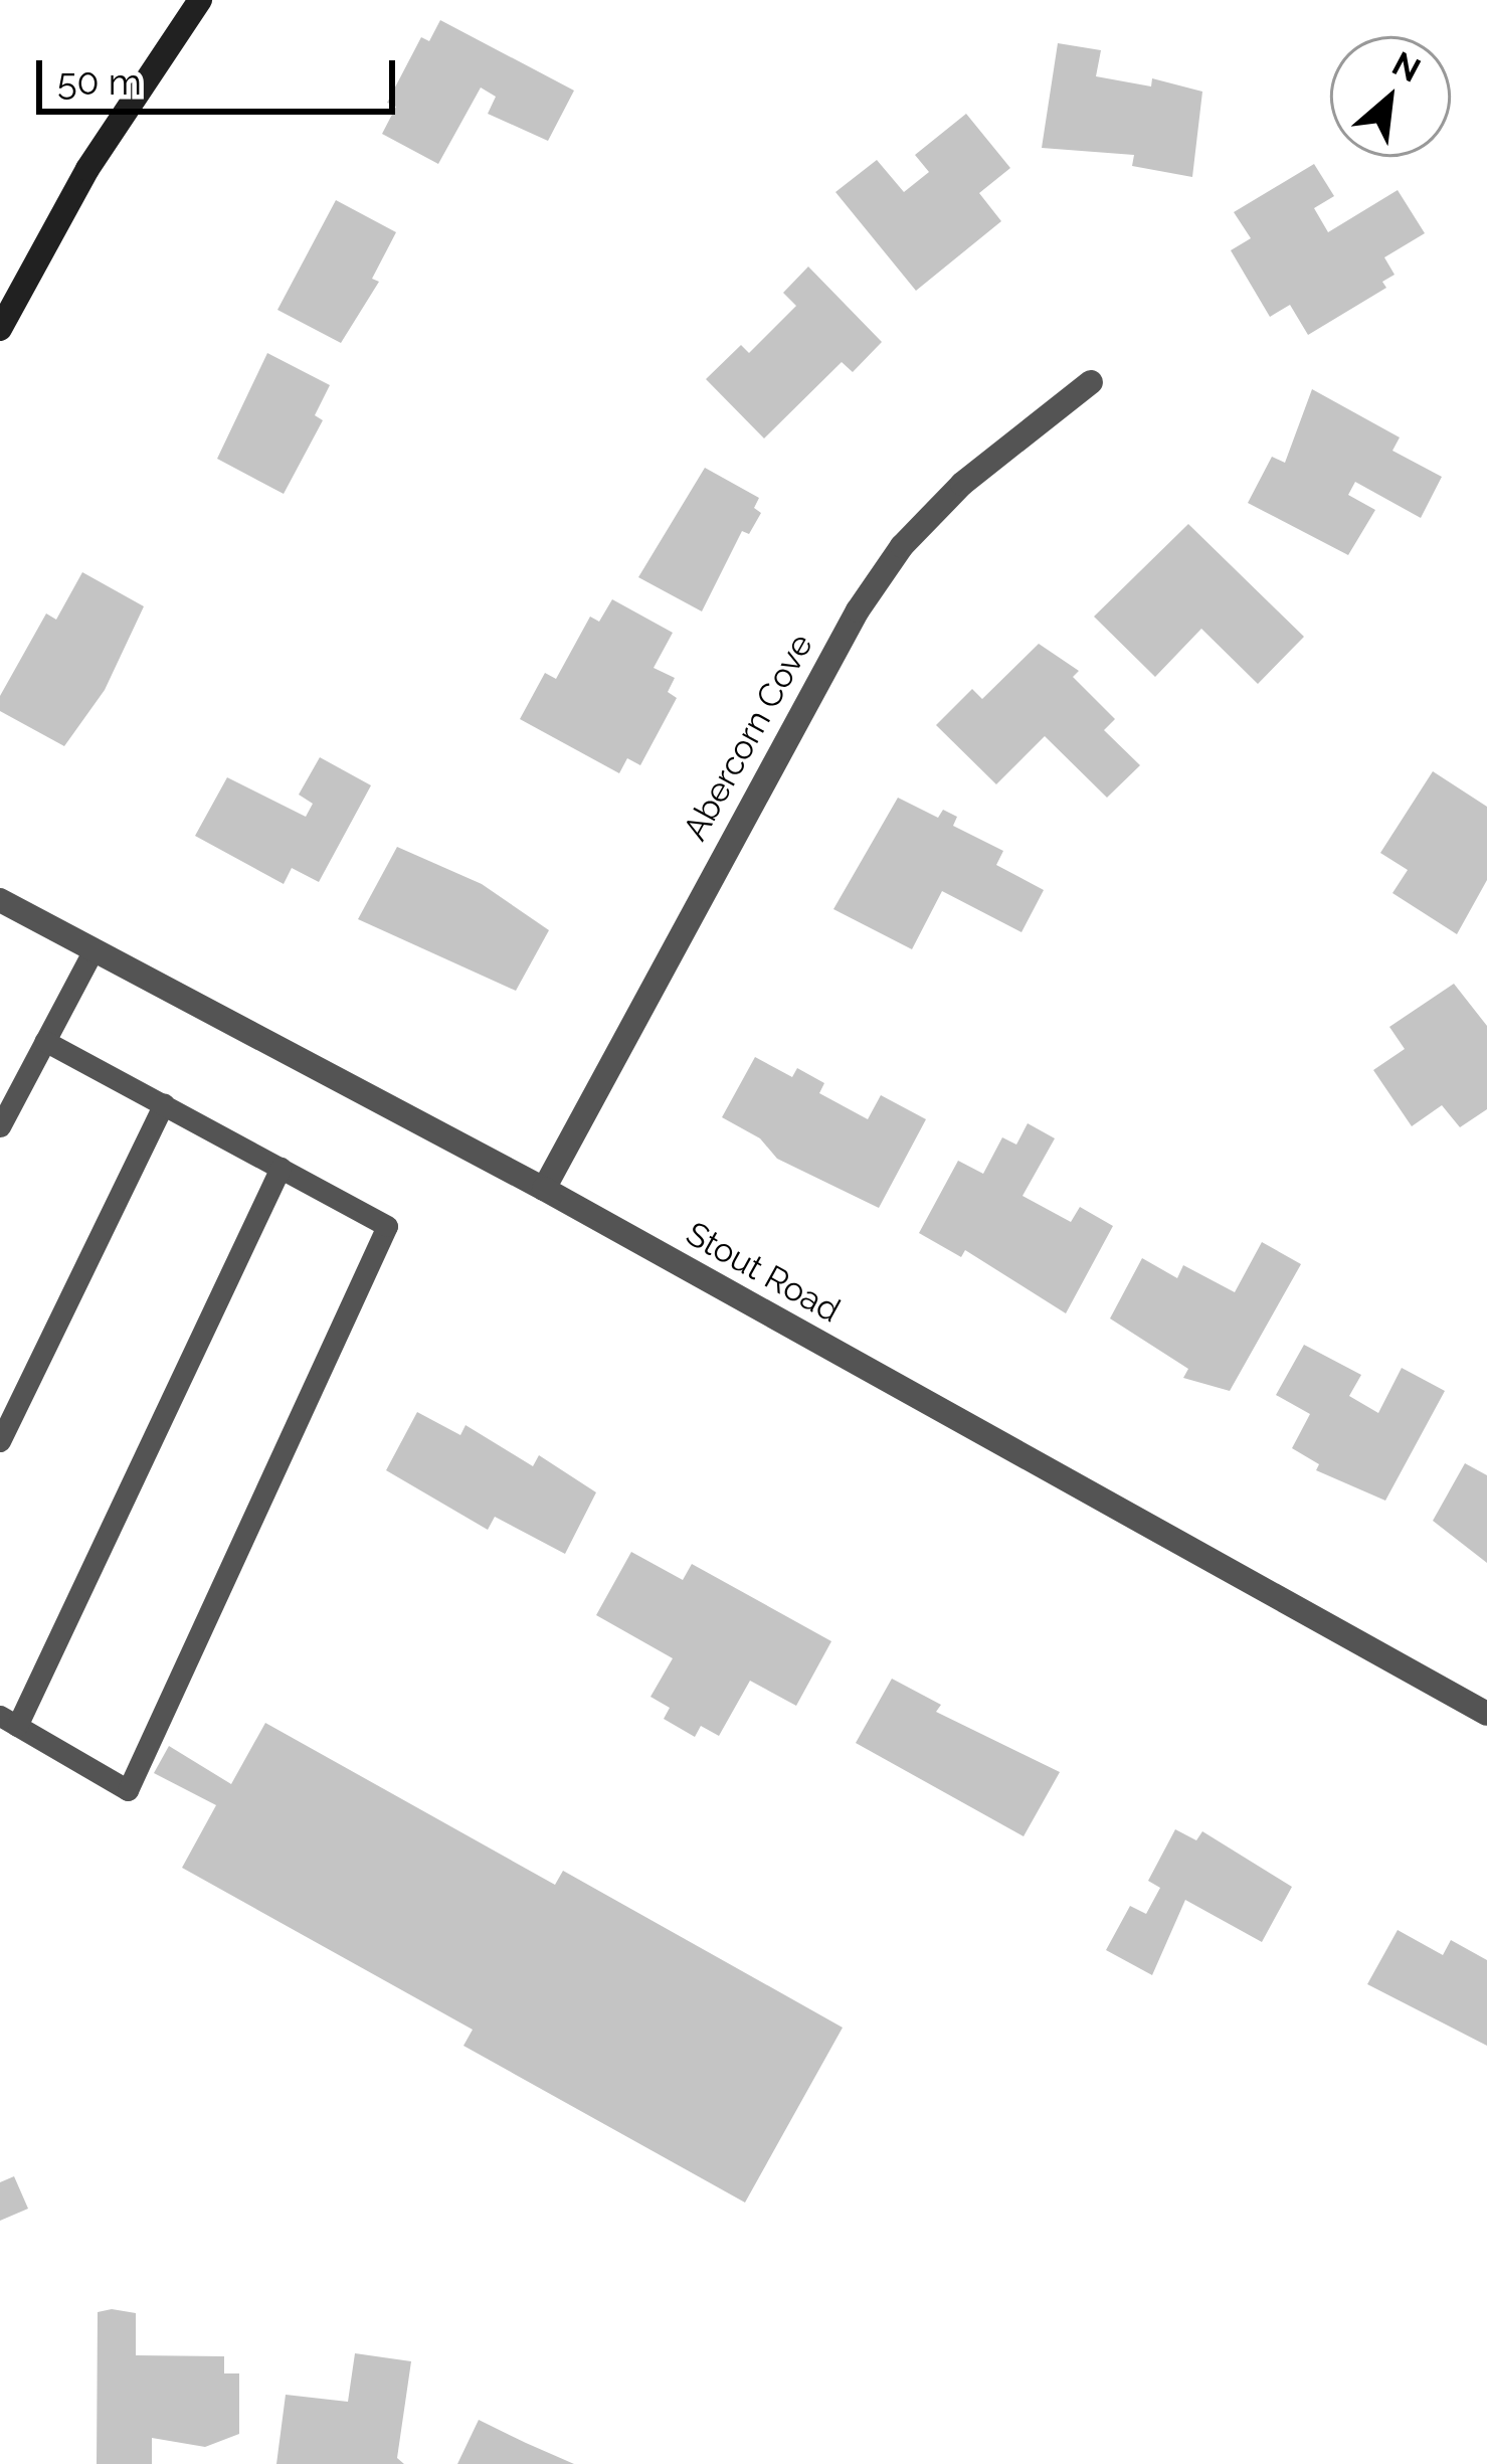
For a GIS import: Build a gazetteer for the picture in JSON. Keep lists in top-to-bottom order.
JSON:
{
  "streets": {
    "street": ["Abercorn Cove", "Stout Road"]
  },
  "crossings": [
    ["Abercorn Cove", "Stout Road"]
  ],
  "scale_bar": "50 m",
  "north": "top right"
}
